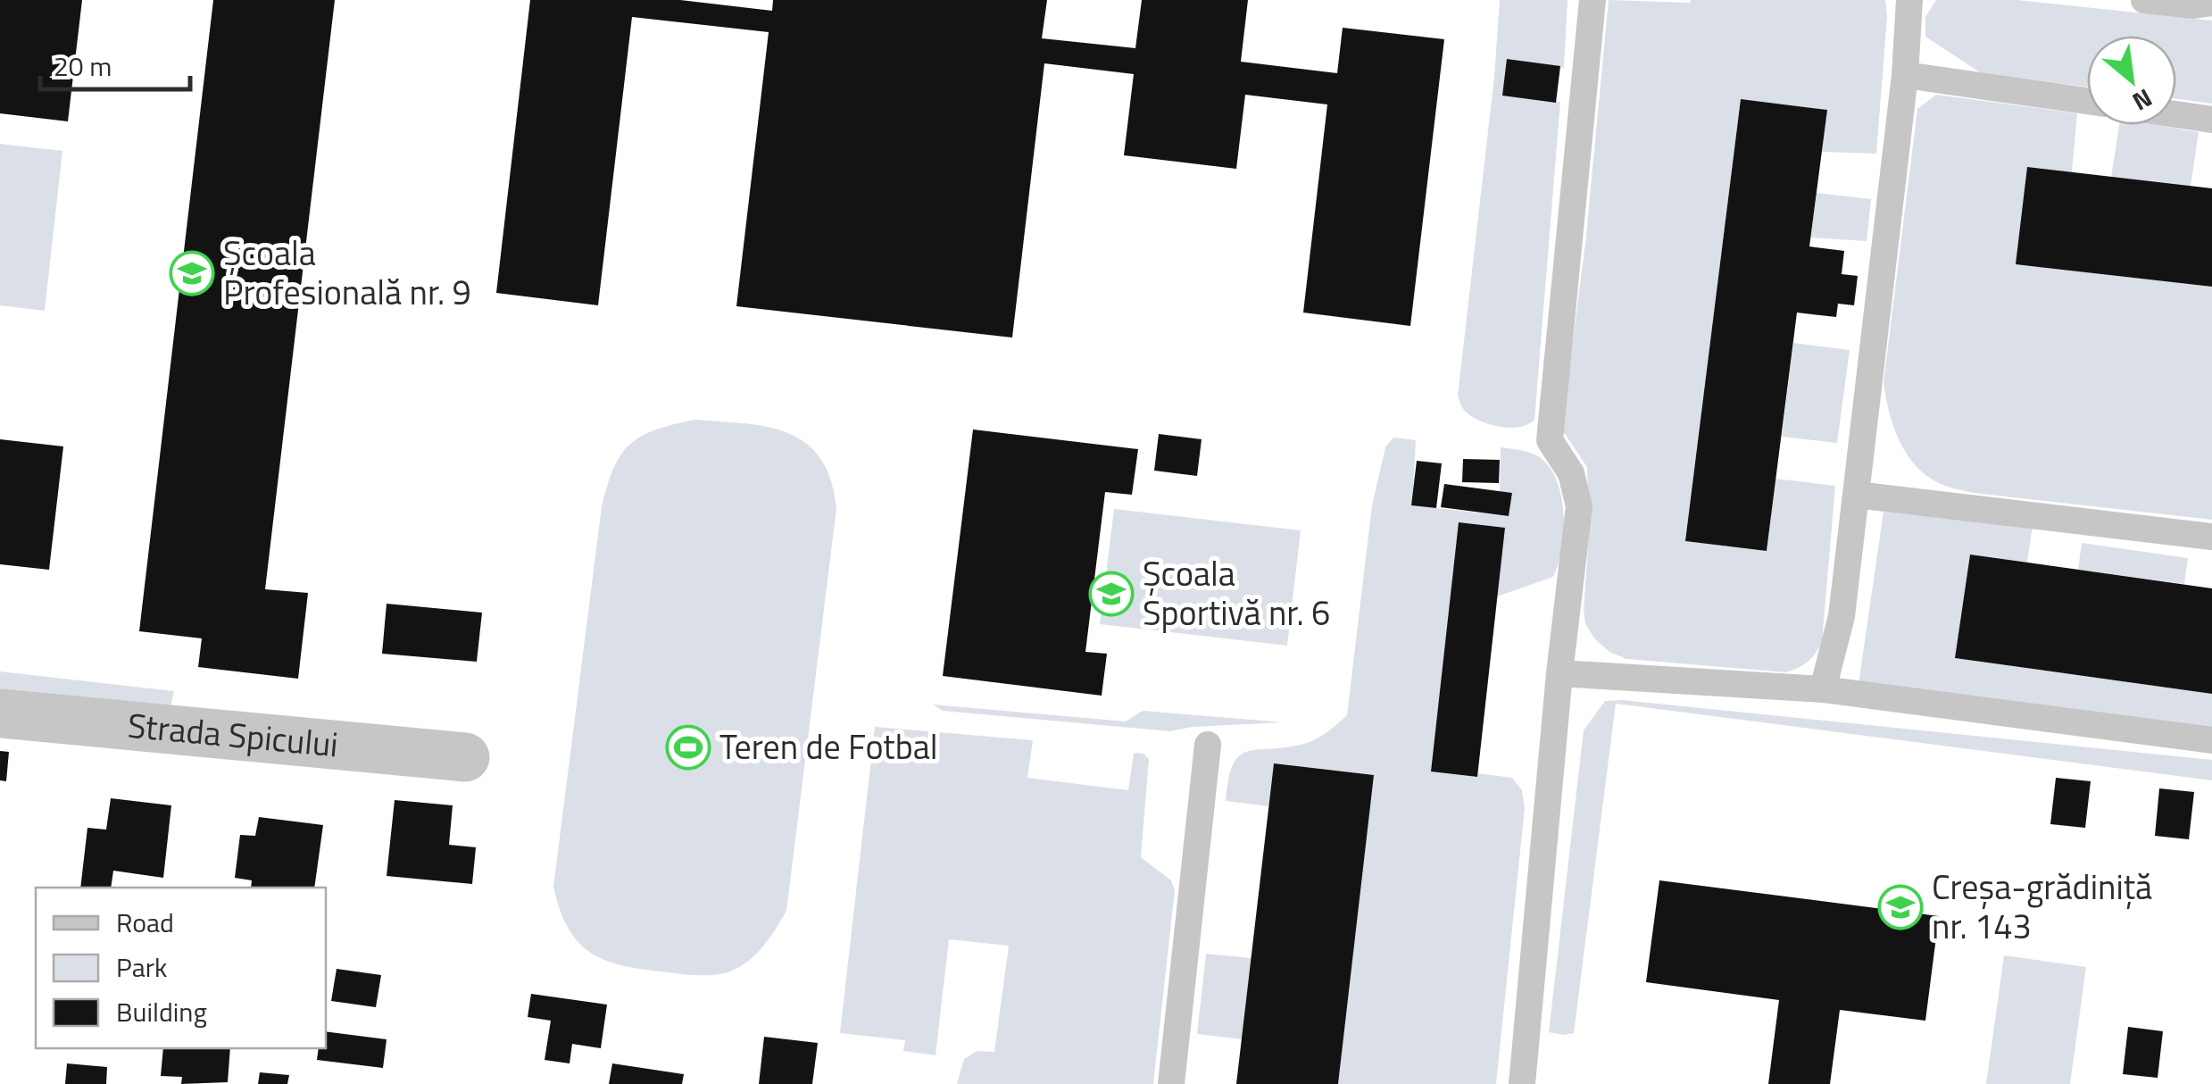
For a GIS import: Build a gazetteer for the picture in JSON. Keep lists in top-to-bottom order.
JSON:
{
  "streets": {
    "street": ["Strada Spicului"]
  },
  "places": {
    "school or university": ["Școala Profesională nr. 9", "Şcoala Sportivă nr. 6", "Creșa-grădiniță nr. 143"],
    "sports": ["Teren de Fotbal"]
  },
  "legend": ["Road", "Park", "Building"],
  "scale_bar": "20 m",
  "north": "bottom right"
}
